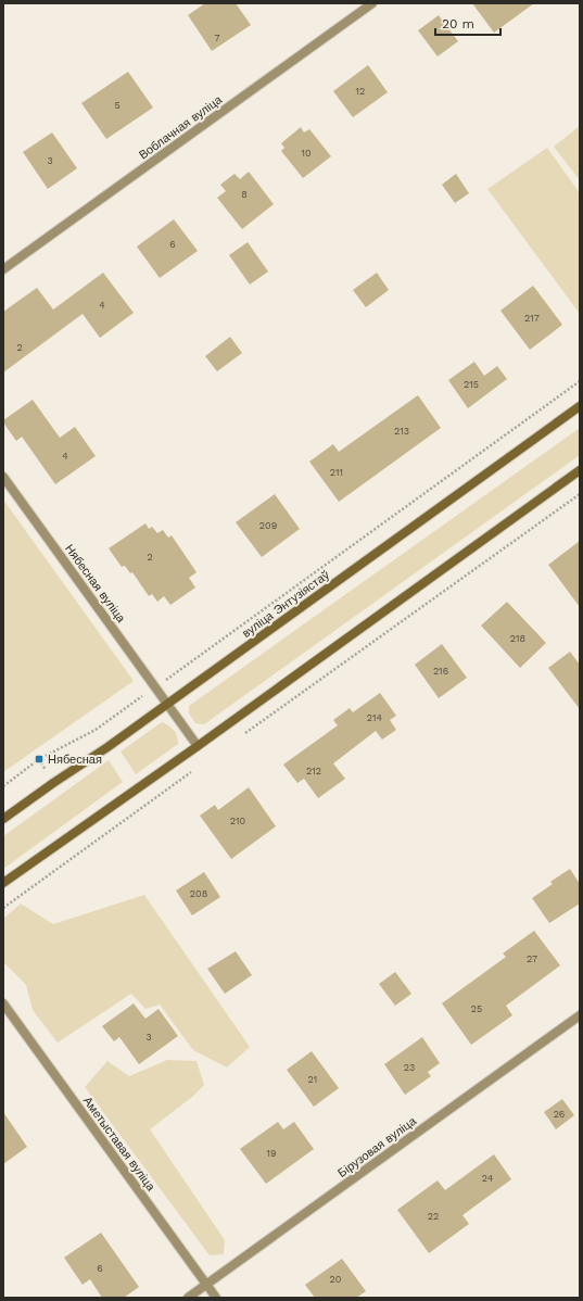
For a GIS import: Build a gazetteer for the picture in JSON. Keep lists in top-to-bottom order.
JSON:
{
  "streets": {
    "street": [
      "Воблачная вуліца",
      "Нябесная вуліца",
      "вуліца Энтузіястаў",
      "Аметыставая вуліца",
      "Бірузовая вуліца"
    ]
  },
  "crossings": [
    ["Нябесная вуліца", "вуліца Энтузіястаў"],
    ["Аметыставая вуліца", "Бірузовая вуліца"]
  ],
  "places": {
    "transit": ["Нябесная"]
  },
  "house_numbers": [
    "7",
    "12",
    "5",
    "10",
    "3",
    "8",
    "6",
    "4",
    "217",
    "2",
    "215",
    "213",
    "4",
    "211",
    "209",
    "2",
    "218",
    "216",
    "214",
    "212",
    "210",
    "208",
    "27",
    "25",
    "3",
    "23",
    "21",
    "26",
    "19",
    "24",
    "22",
    "6",
    "20"
  ],
  "scale_bar": "20 m"
}
